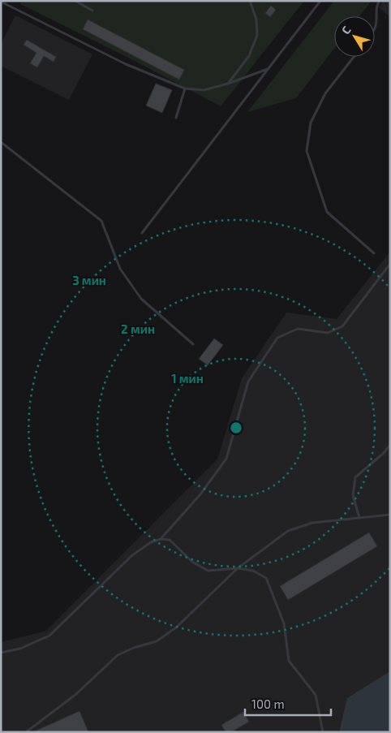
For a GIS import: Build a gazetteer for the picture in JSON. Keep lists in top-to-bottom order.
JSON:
{
  "scale_bar": "100 m",
  "north": "top left",
  "rings": ["3 мин", "2 мин", "1 мин"]
}
